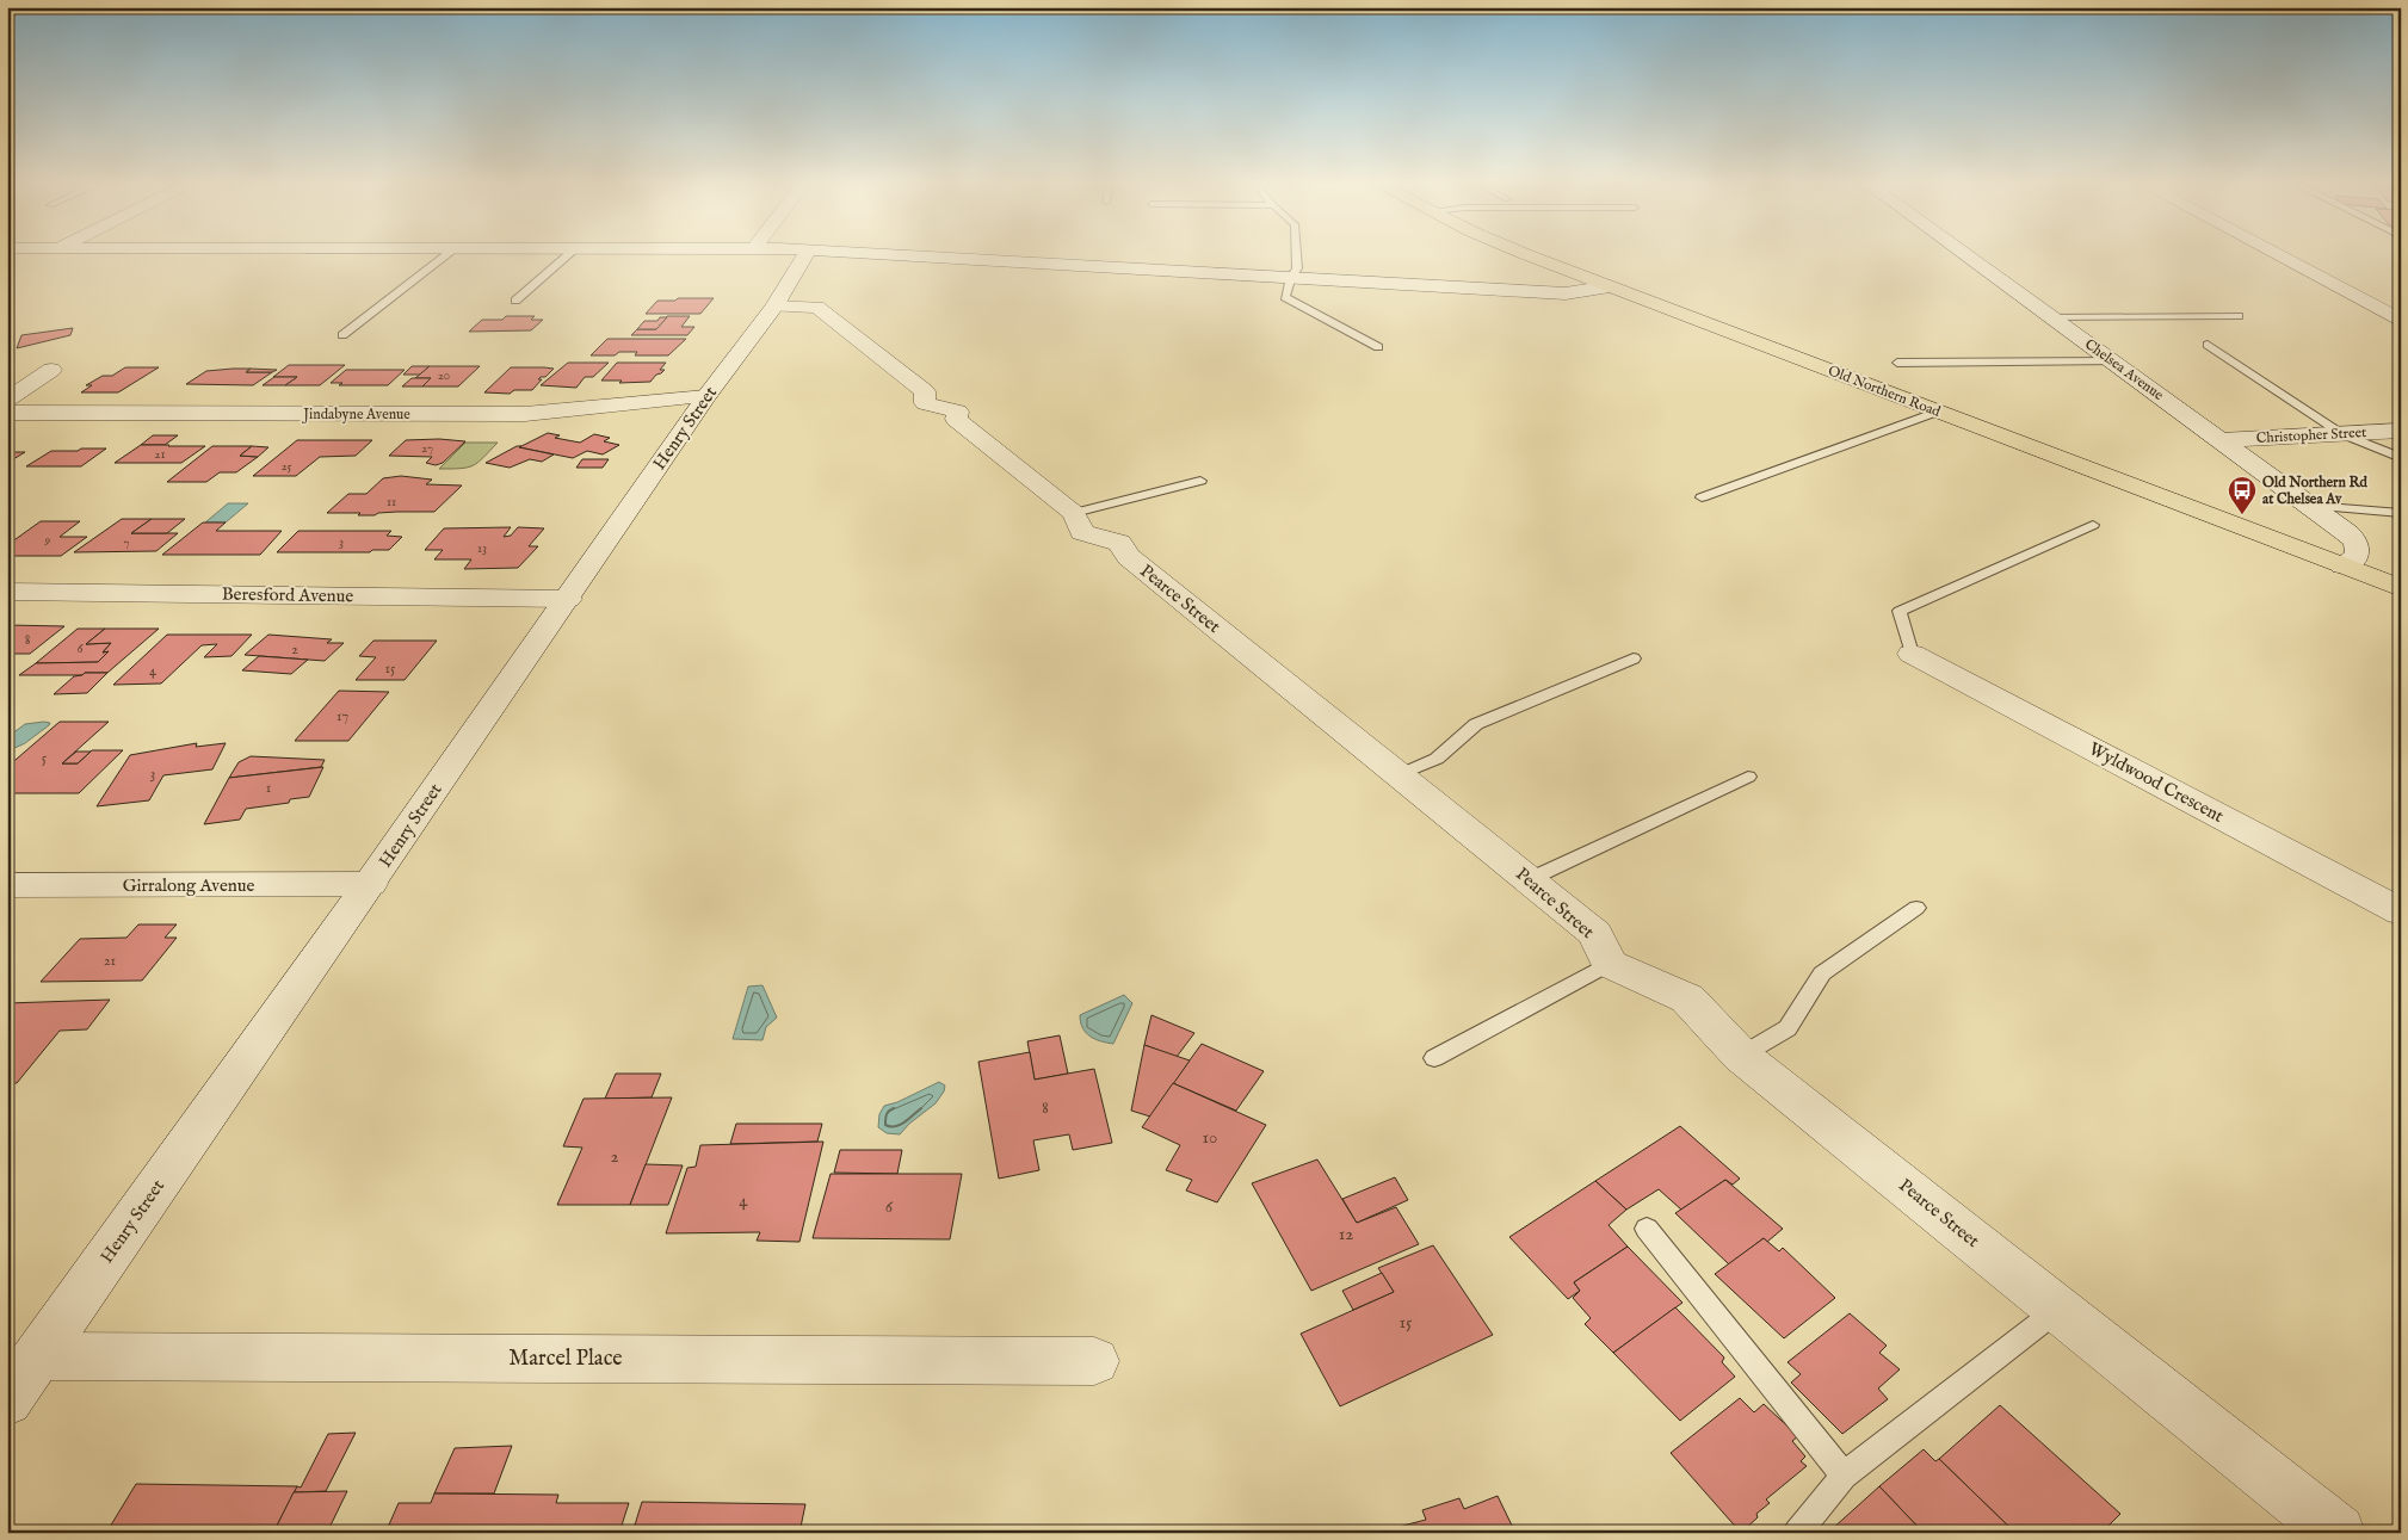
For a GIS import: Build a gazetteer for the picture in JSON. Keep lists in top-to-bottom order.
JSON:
{
  "streets": {
    "main road": ["Old Northern Road"],
    "street": [
      "Chelsea Avenue",
      "Jindabyne Avenue",
      "Henry Street",
      "Christopher Street",
      "Beresford Avenue",
      "Pearce Street",
      "Wyldwood Crescent",
      "Girralong Avenue",
      "Marcel Place"
    ]
  },
  "crossings": [
    ["Chelsea Avenue", "Old Northern Road"],
    ["Chelsea Avenue", "Christopher Street"],
    ["Jindabyne Avenue", "Henry Street"],
    ["Henry Street", "Beresford Avenue"],
    ["Henry Street", "Pearce Street"],
    ["Henry Street", "Girralong Avenue"],
    ["Henry Street", "Marcel Place"]
  ],
  "places": {
    "bus stop": ["Old Northern Rd at Chelsea Av"]
  },
  "house_numbers": [
    "20",
    "27",
    "21",
    "25",
    "11",
    "9",
    "7",
    "3",
    "13",
    "8",
    "6",
    "2",
    "15",
    "4",
    "17",
    "5",
    "3",
    "1",
    "21",
    "8",
    "10",
    "2",
    "4",
    "6",
    "12",
    "15"
  ]
}
